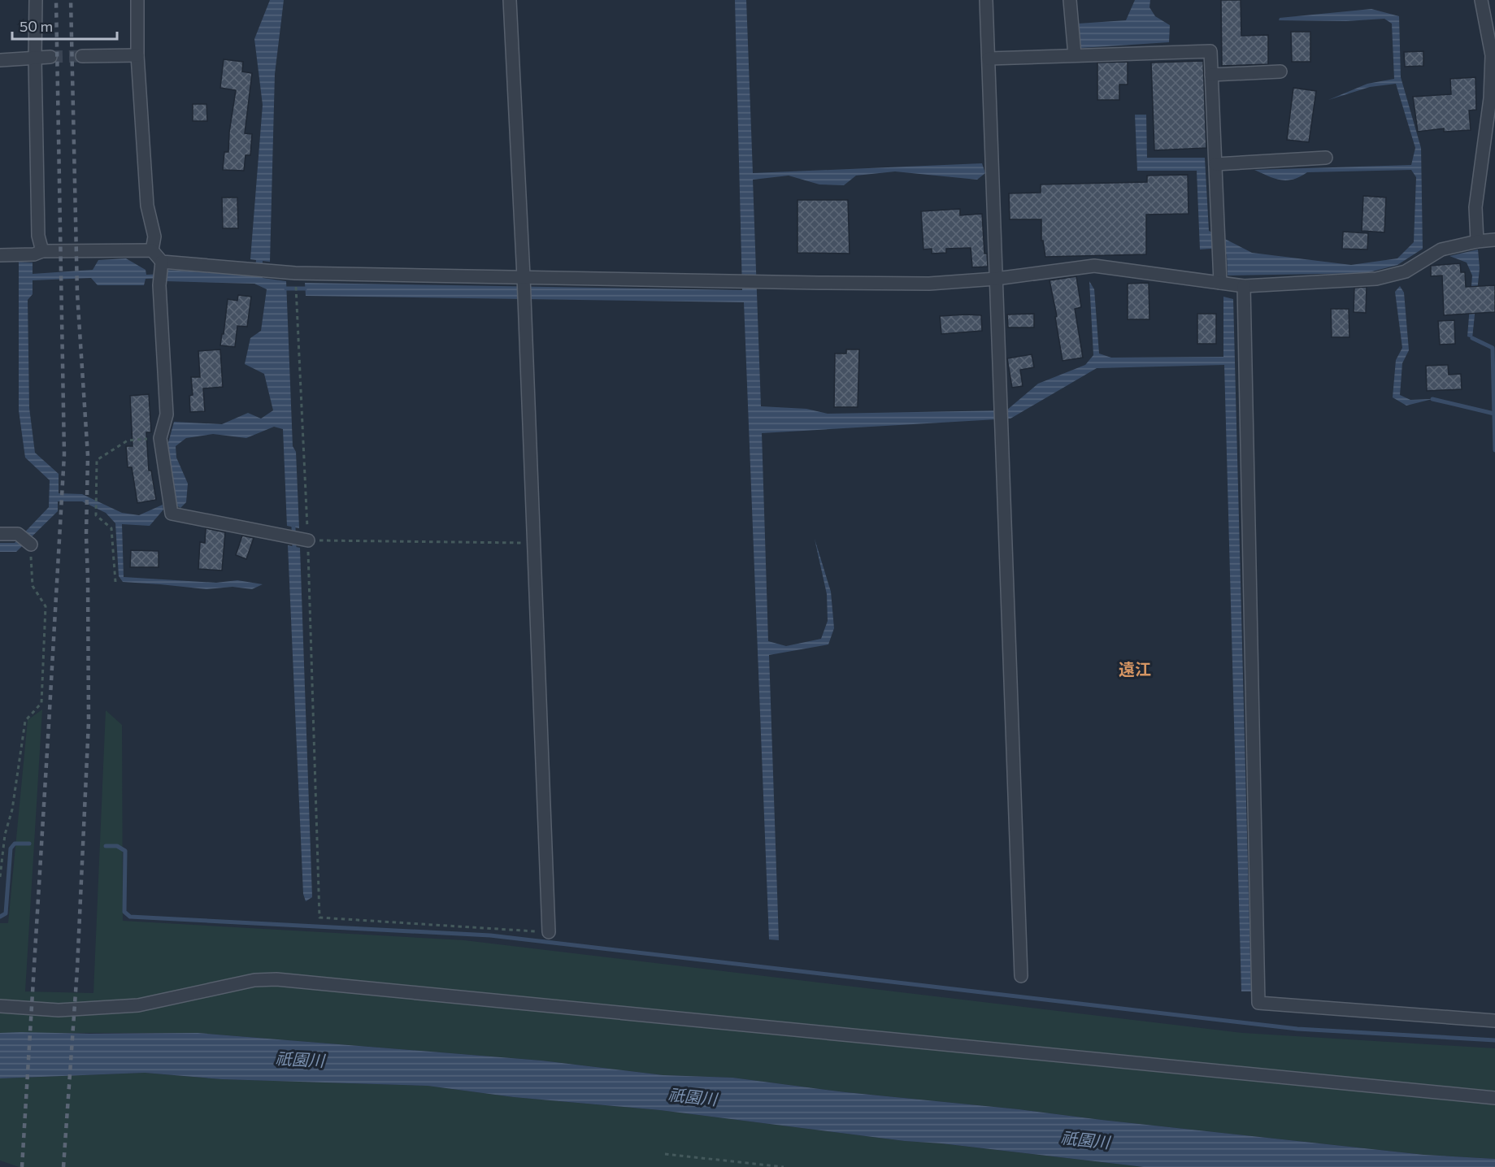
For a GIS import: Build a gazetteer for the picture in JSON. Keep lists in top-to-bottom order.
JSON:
{
  "districts": ["遠江"],
  "water": ["祇園川"],
  "scale_bar": "50 m"
}
